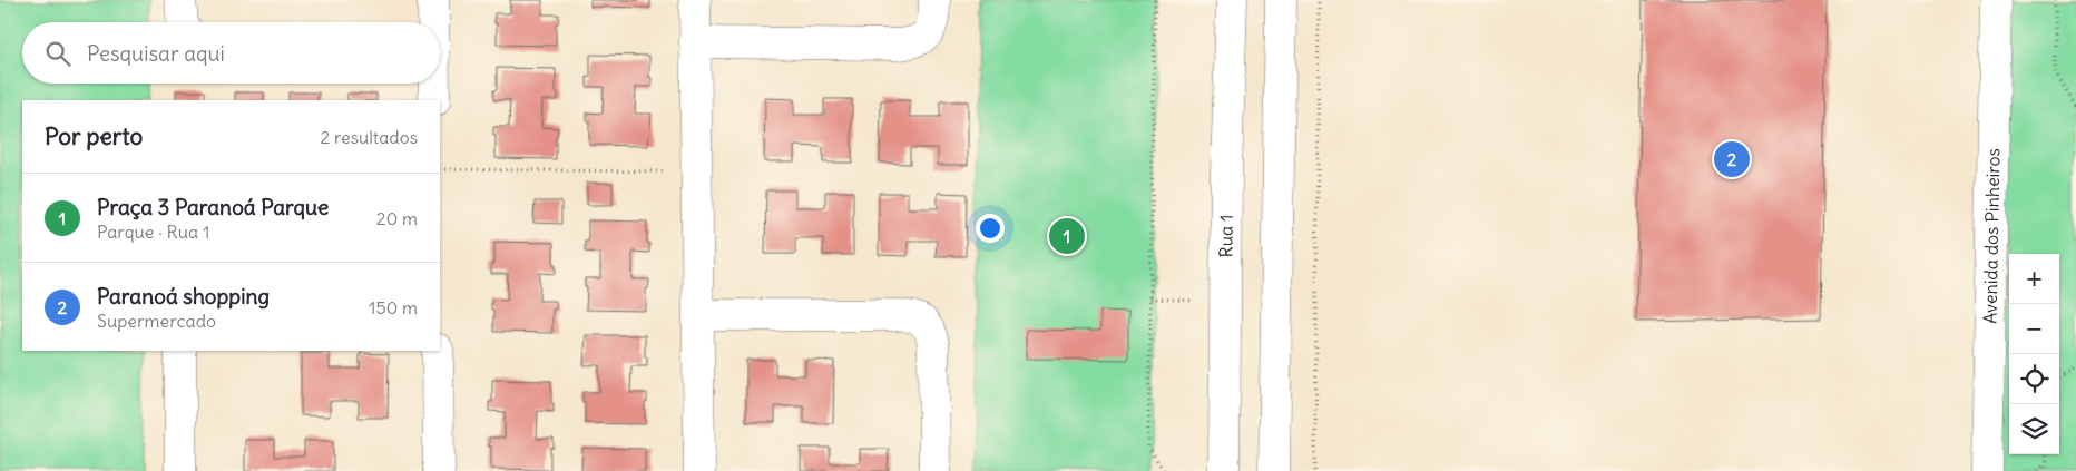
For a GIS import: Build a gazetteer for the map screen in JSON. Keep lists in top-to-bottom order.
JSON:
{
  "streets": {
    "street": ["Rua 1", "Avenida dos Pinheiros"]
  },
  "page": {
    "search": "Pesquisar aqui",
    "heading": ["Por perto", "2 resultados"],
    "pins": ["2", "1"],
    "list": [
      {
        "mark": "1",
        "name": "Praça 3 Paranoá Parque",
        "note": "Parque · Rua 1",
        "value": "20 m"
      },
      {
        "mark": "2",
        "name": "Paranoá shopping",
        "note": "Supermercado",
        "value": "150 m"
      }
    ],
    "map_buttons": ["+", "−"]
  }
}
